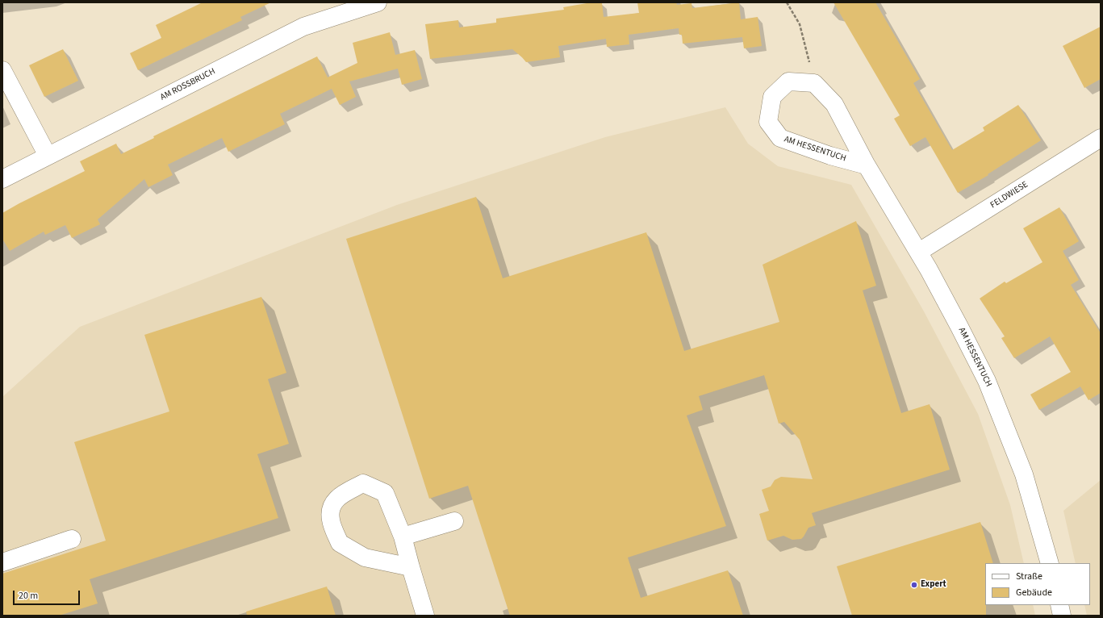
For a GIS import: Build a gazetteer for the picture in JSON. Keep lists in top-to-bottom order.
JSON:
{
  "streets": {
    "street": ["AM ROSSBRUCH", "AM HESSENTUCH", "FELDWIESE"]
  },
  "crossings": [
    ["AM HESSENTUCH", "FELDWIESE"]
  ],
  "places": ["Expert"],
  "legend": ["Straße", "Gebäude"],
  "scale_bar": "20 m"
}
